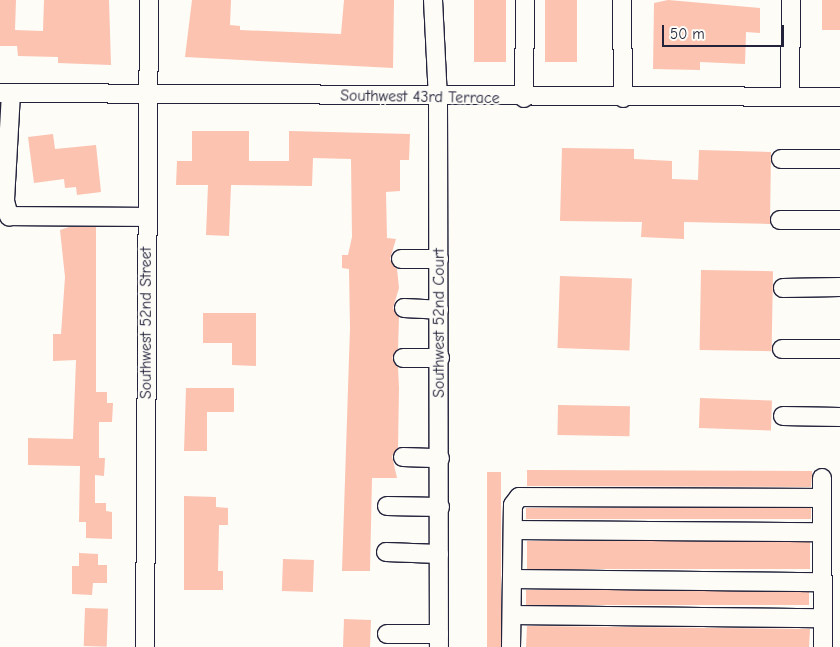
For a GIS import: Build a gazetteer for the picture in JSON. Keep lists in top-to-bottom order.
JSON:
{
  "streets": {
    "street": ["Southwest 43rd Terrace", "Southwest 52nd Street", "Southwest 52nd Court"]
  },
  "crossings": [
    ["Southwest 43rd Terrace", "Southwest 52nd Street"],
    ["Southwest 43rd Terrace", "Southwest 52nd Court"]
  ],
  "scale_bar": "50 m"
}
